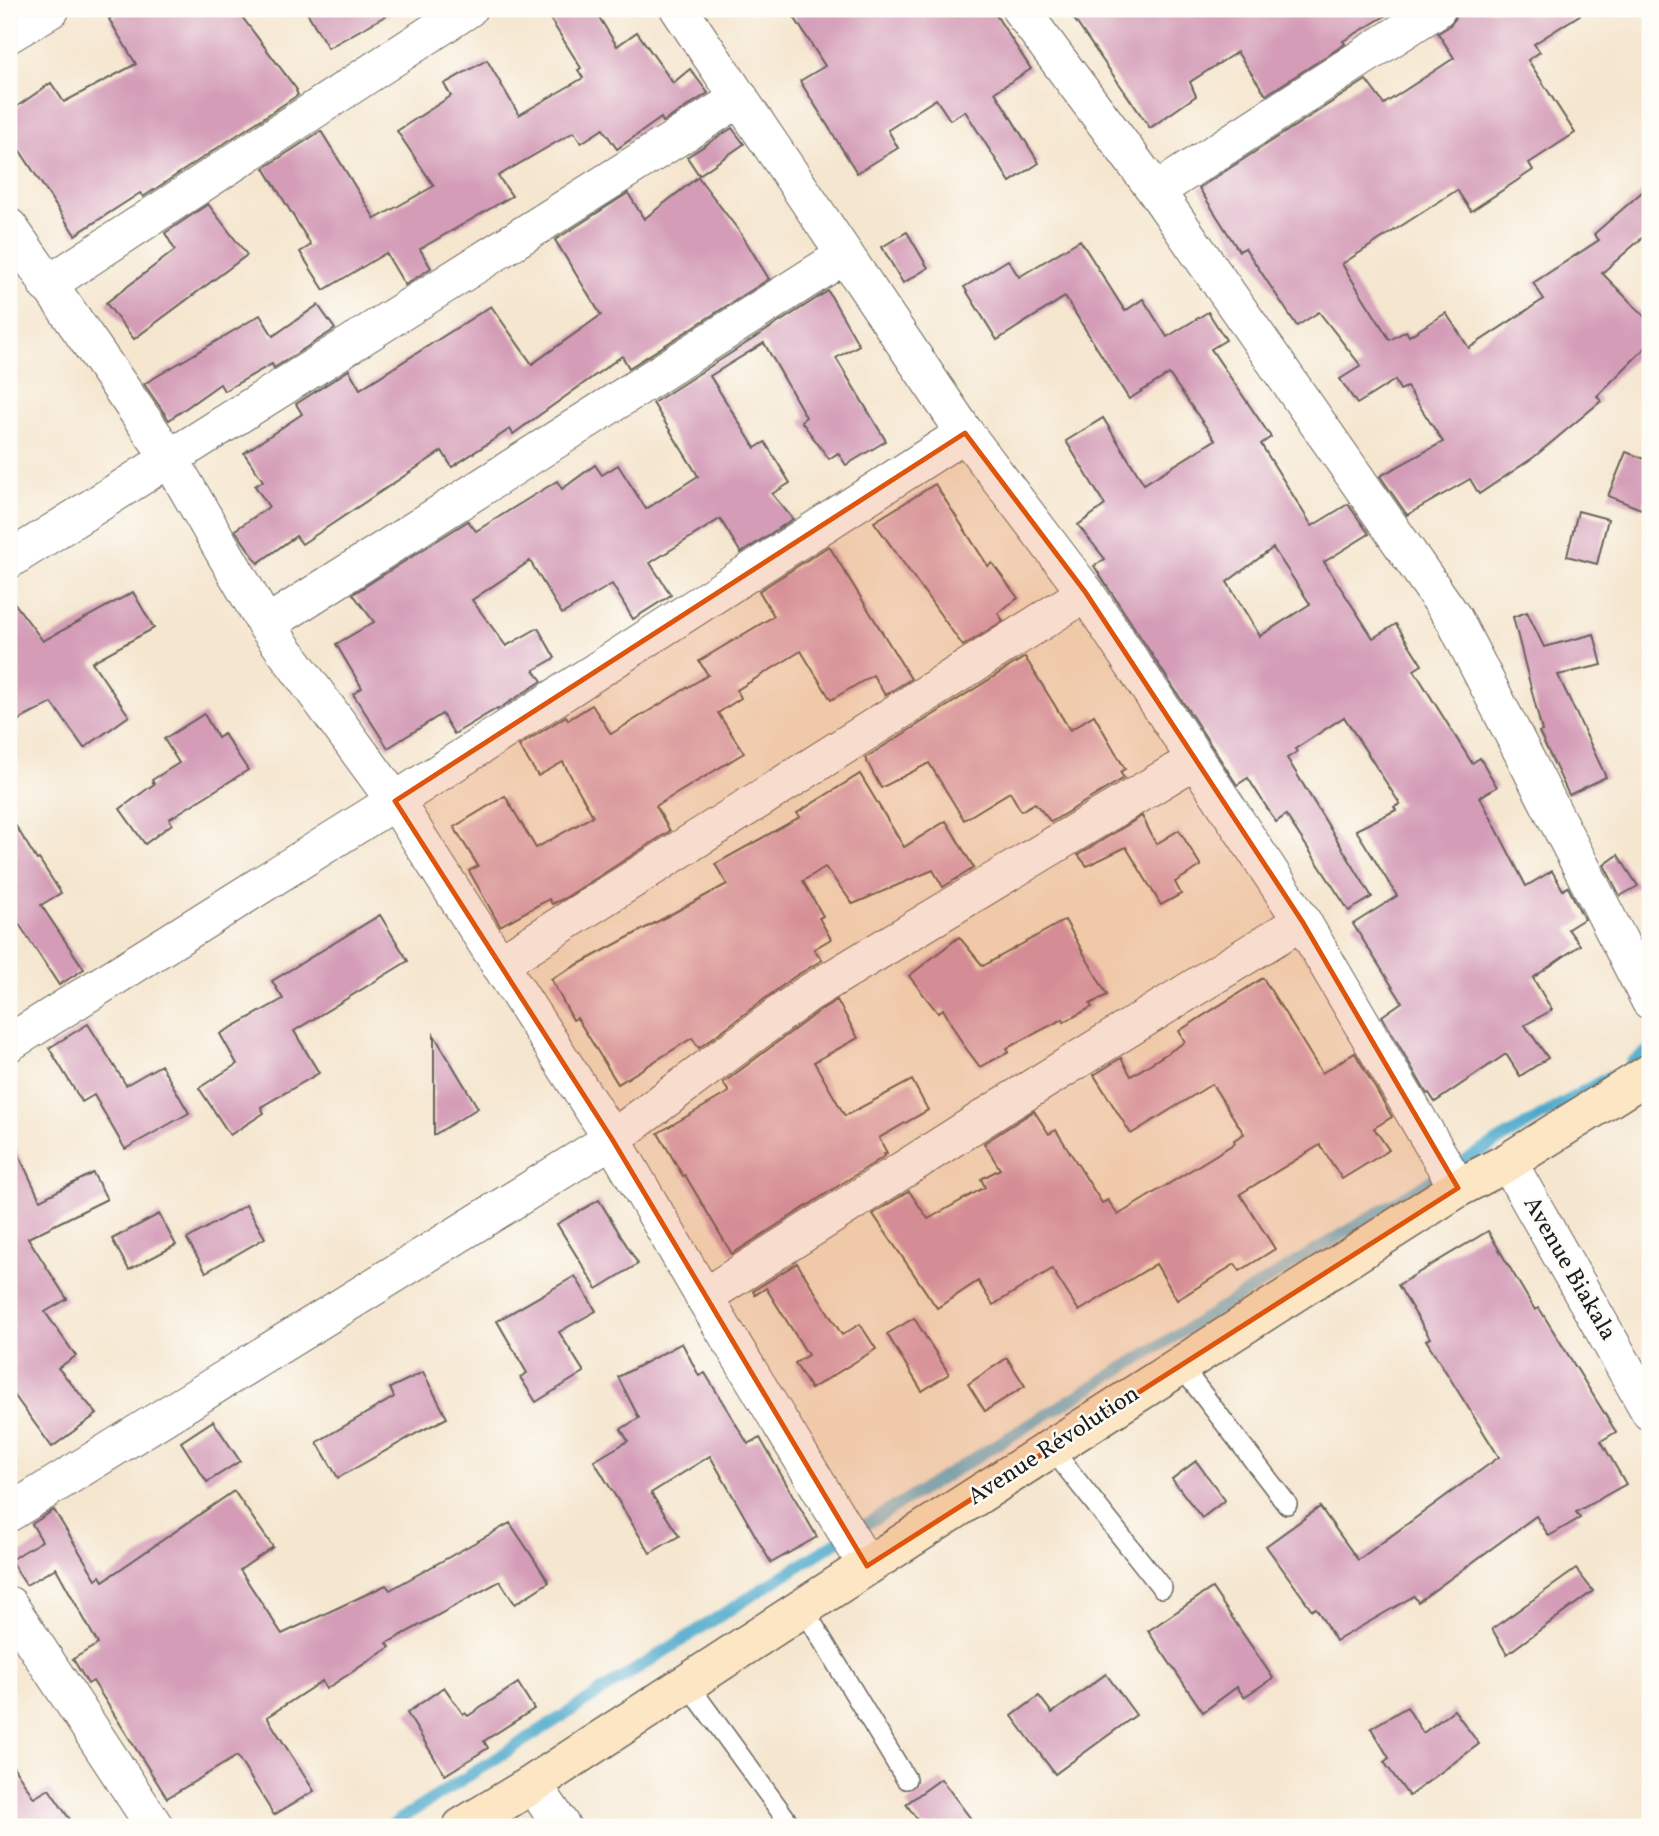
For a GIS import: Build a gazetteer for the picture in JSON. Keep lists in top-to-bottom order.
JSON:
{
  "streets": {
    "street": ["Avenue Biakala", "Avenue Révolution"]
  },
  "crossings": [
    ["Avenue Biakala", "Avenue Révolution"]
  ]
}
